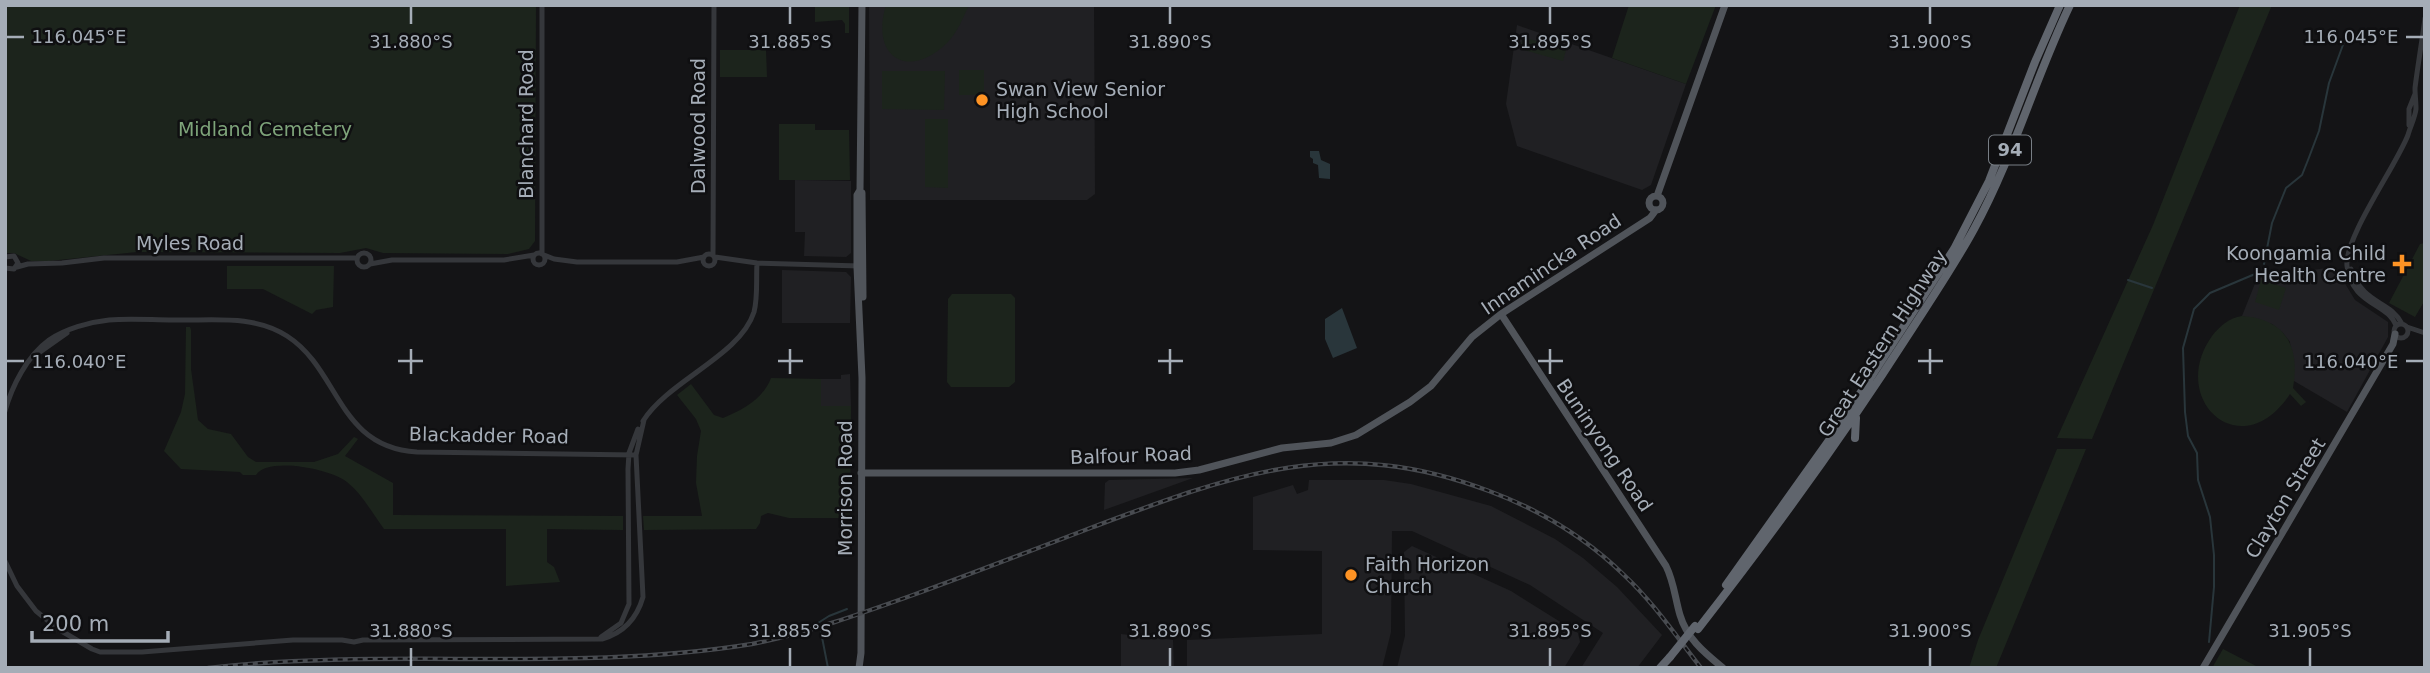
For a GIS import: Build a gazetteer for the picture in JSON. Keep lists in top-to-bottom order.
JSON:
{
  "streets": {
    "highway": ["94", "Great Eastern Highway"],
    "main road": [
      "Innamincka Road",
      "Buninyong Road",
      "Balfour Road",
      "Morrison Road",
      "Clayton Street"
    ],
    "street": [
      "Blanchard Road",
      "Dalwood Road",
      "Myles Road",
      "Blackadder Road"
    ]
  },
  "crossings": [
    ["Blanchard Road", "Myles Road"],
    ["Innamincka Road", "Buninyong Road"],
    ["Innamincka Road", "Balfour Road"],
    ["Balfour Road", "Morrison Road"]
  ],
  "parks": ["Midland Cemetery"],
  "places": {
    "other": ["Swan View Senior High School", "Faith Horizon Church"],
    "health": ["Koongamia Child Health Centre"]
  },
  "scale_bar": "200 m",
  "coordinates": [
    "116.045°E",
    "31.880°S",
    "31.885°S",
    "31.890°S",
    "31.895°S",
    "31.900°S",
    "116.040°E",
    "31.905°S"
  ]
}
